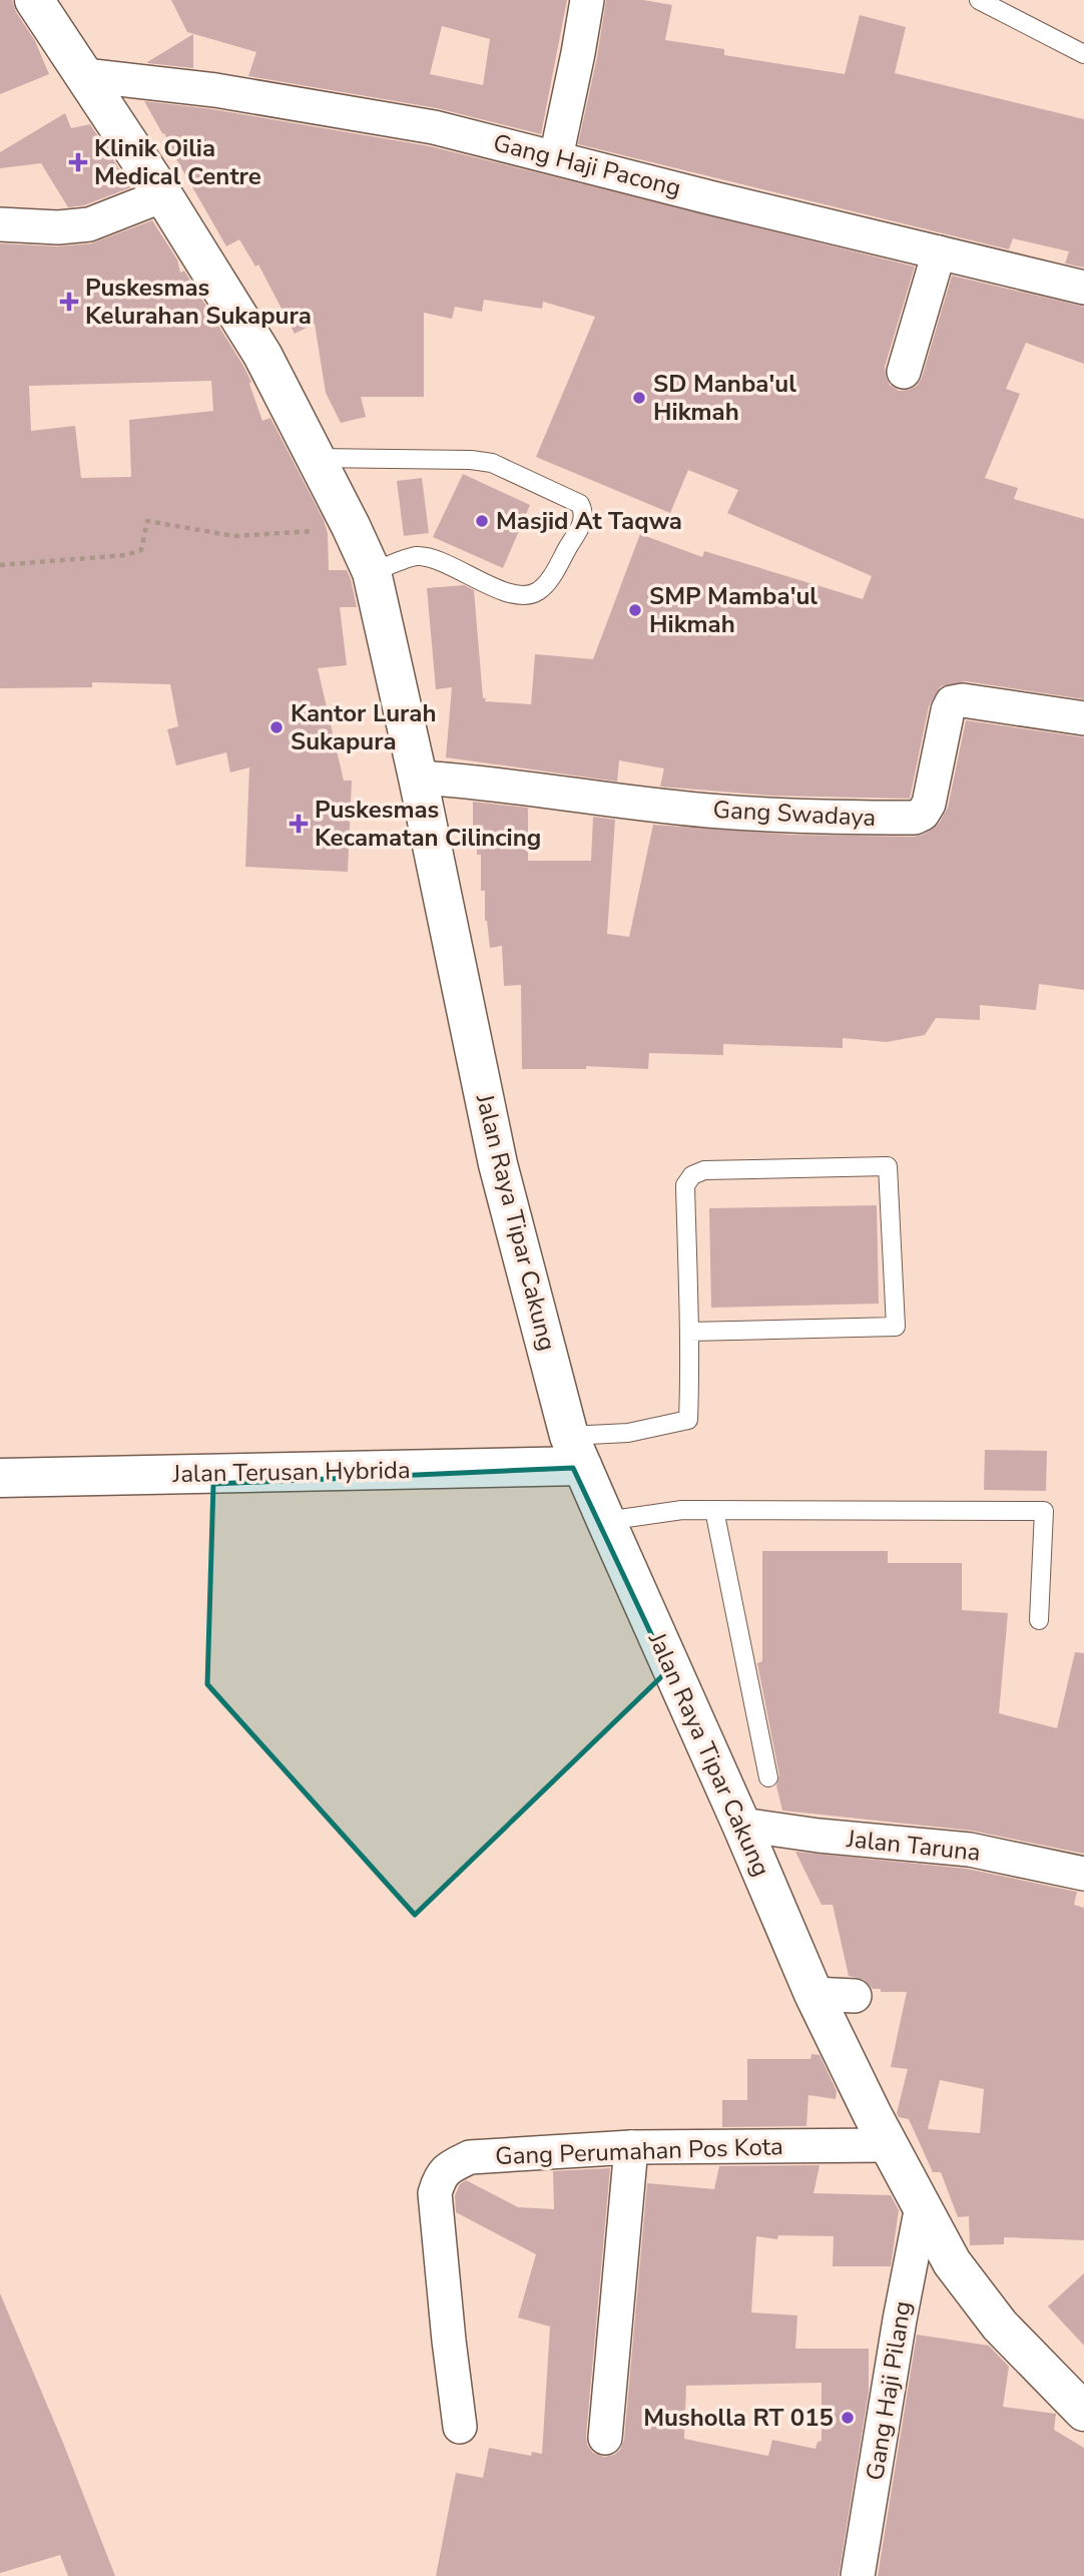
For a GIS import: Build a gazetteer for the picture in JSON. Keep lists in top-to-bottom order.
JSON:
{
  "streets": {
    "street": [
      "Gang Haji Pacong",
      "Gang Swadaya",
      "Jalan Raya Tipar Cakung",
      "Jalan Terusan Hybrida",
      "Jalan Taruna",
      "Gang Perumahan Pos Kota",
      "Gang Haji Pilang"
    ]
  },
  "crossings": [
    ["Gang Haji Pacong", "Jalan Raya Tipar Cakung"],
    ["Gang Swadaya", "Jalan Raya Tipar Cakung"],
    ["Jalan Raya Tipar Cakung", "Jalan Terusan Hybrida"],
    ["Jalan Raya Tipar Cakung", "Jalan Taruna"],
    ["Jalan Raya Tipar Cakung", "Gang Perumahan Pos Kota"],
    ["Jalan Raya Tipar Cakung", "Gang Haji Pilang"]
  ],
  "places": {
    "health": ["Klinik Oilia Medical Centre", "Puskesmas Kelurahan Sukapura", "Puskesmas Kecamatan Cilincing"],
    "other": [
      "SD Manba'ul Hikmah",
      "Masjid At Taqwa",
      "SMP Mamba'ul Hikmah",
      "Kantor Lurah Sukapura",
      "Musholla RT 015"
    ]
  }
}
